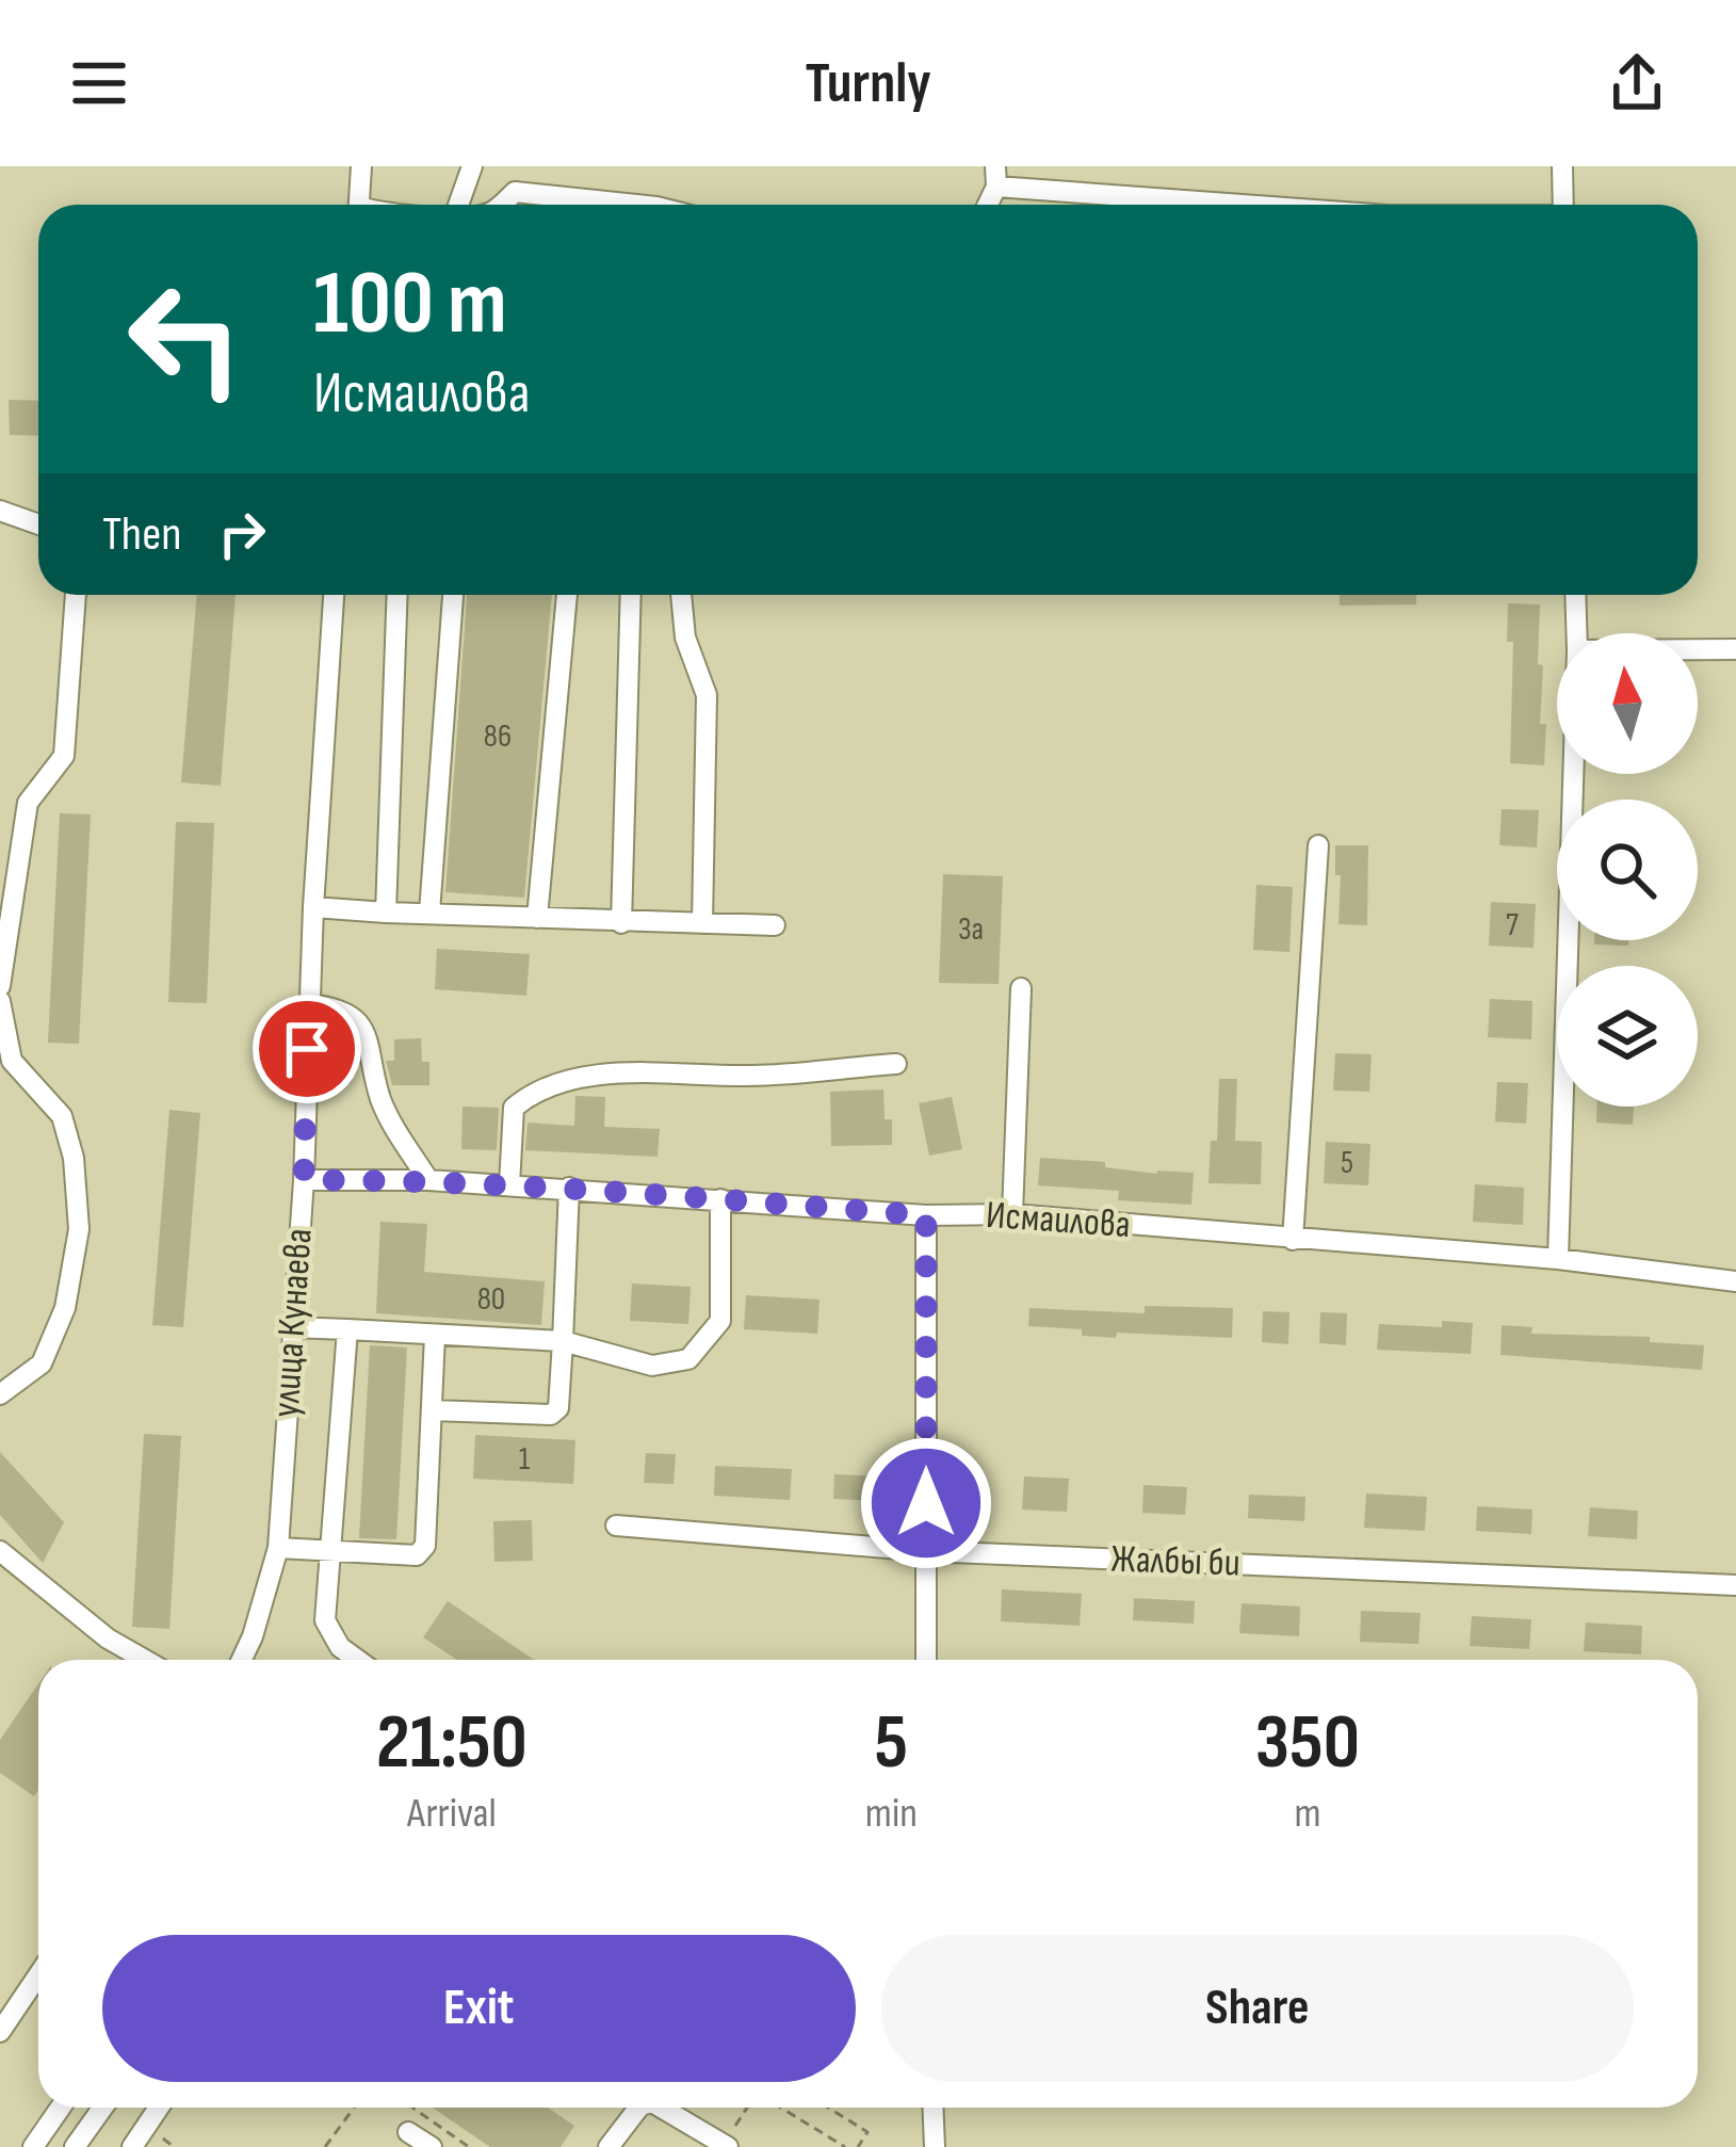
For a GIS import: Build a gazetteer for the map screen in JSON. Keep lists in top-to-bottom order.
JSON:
{
  "streets": {
    "street": ["Исмаилова", "улица Кунаева", "Жалбы би"]
  },
  "crossings": [
    ["Исмаилова", "улица Кунаева"]
  ],
  "house_numbers": [
    "86",
    "7",
    "3а",
    "5",
    "80",
    "1"
  ],
  "north": "top",
  "page": {
    "header": "Turnly",
    "turn": ["100 m", "Исмаилова"],
    "then": "Then",
    "eta": [
      "21:50",
      "Arrival",
      "5",
      "min",
      "350",
      "m"
    ],
    "buttons": ["Exit", "Share"]
  }
}
